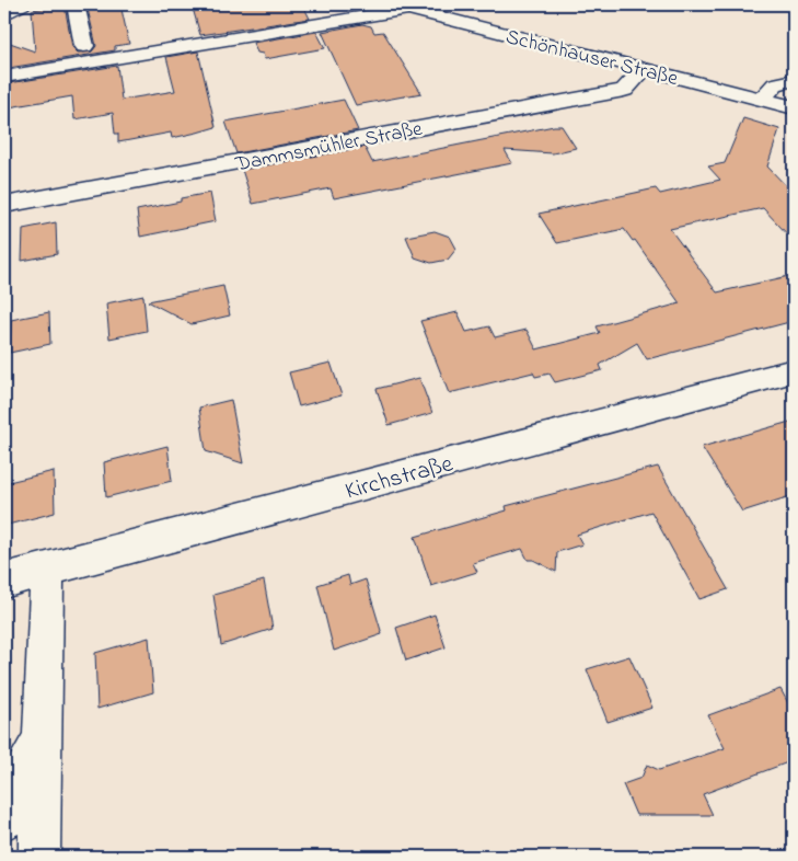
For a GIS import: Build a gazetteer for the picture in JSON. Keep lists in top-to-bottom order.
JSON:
{
  "streets": {
    "street": ["Schönhauser Straße", "Dammsmühler Straße", "Kirchstraße"]
  },
  "crossings": [
    ["Schönhauser Straße", "Dammsmühler Straße"]
  ]
}
